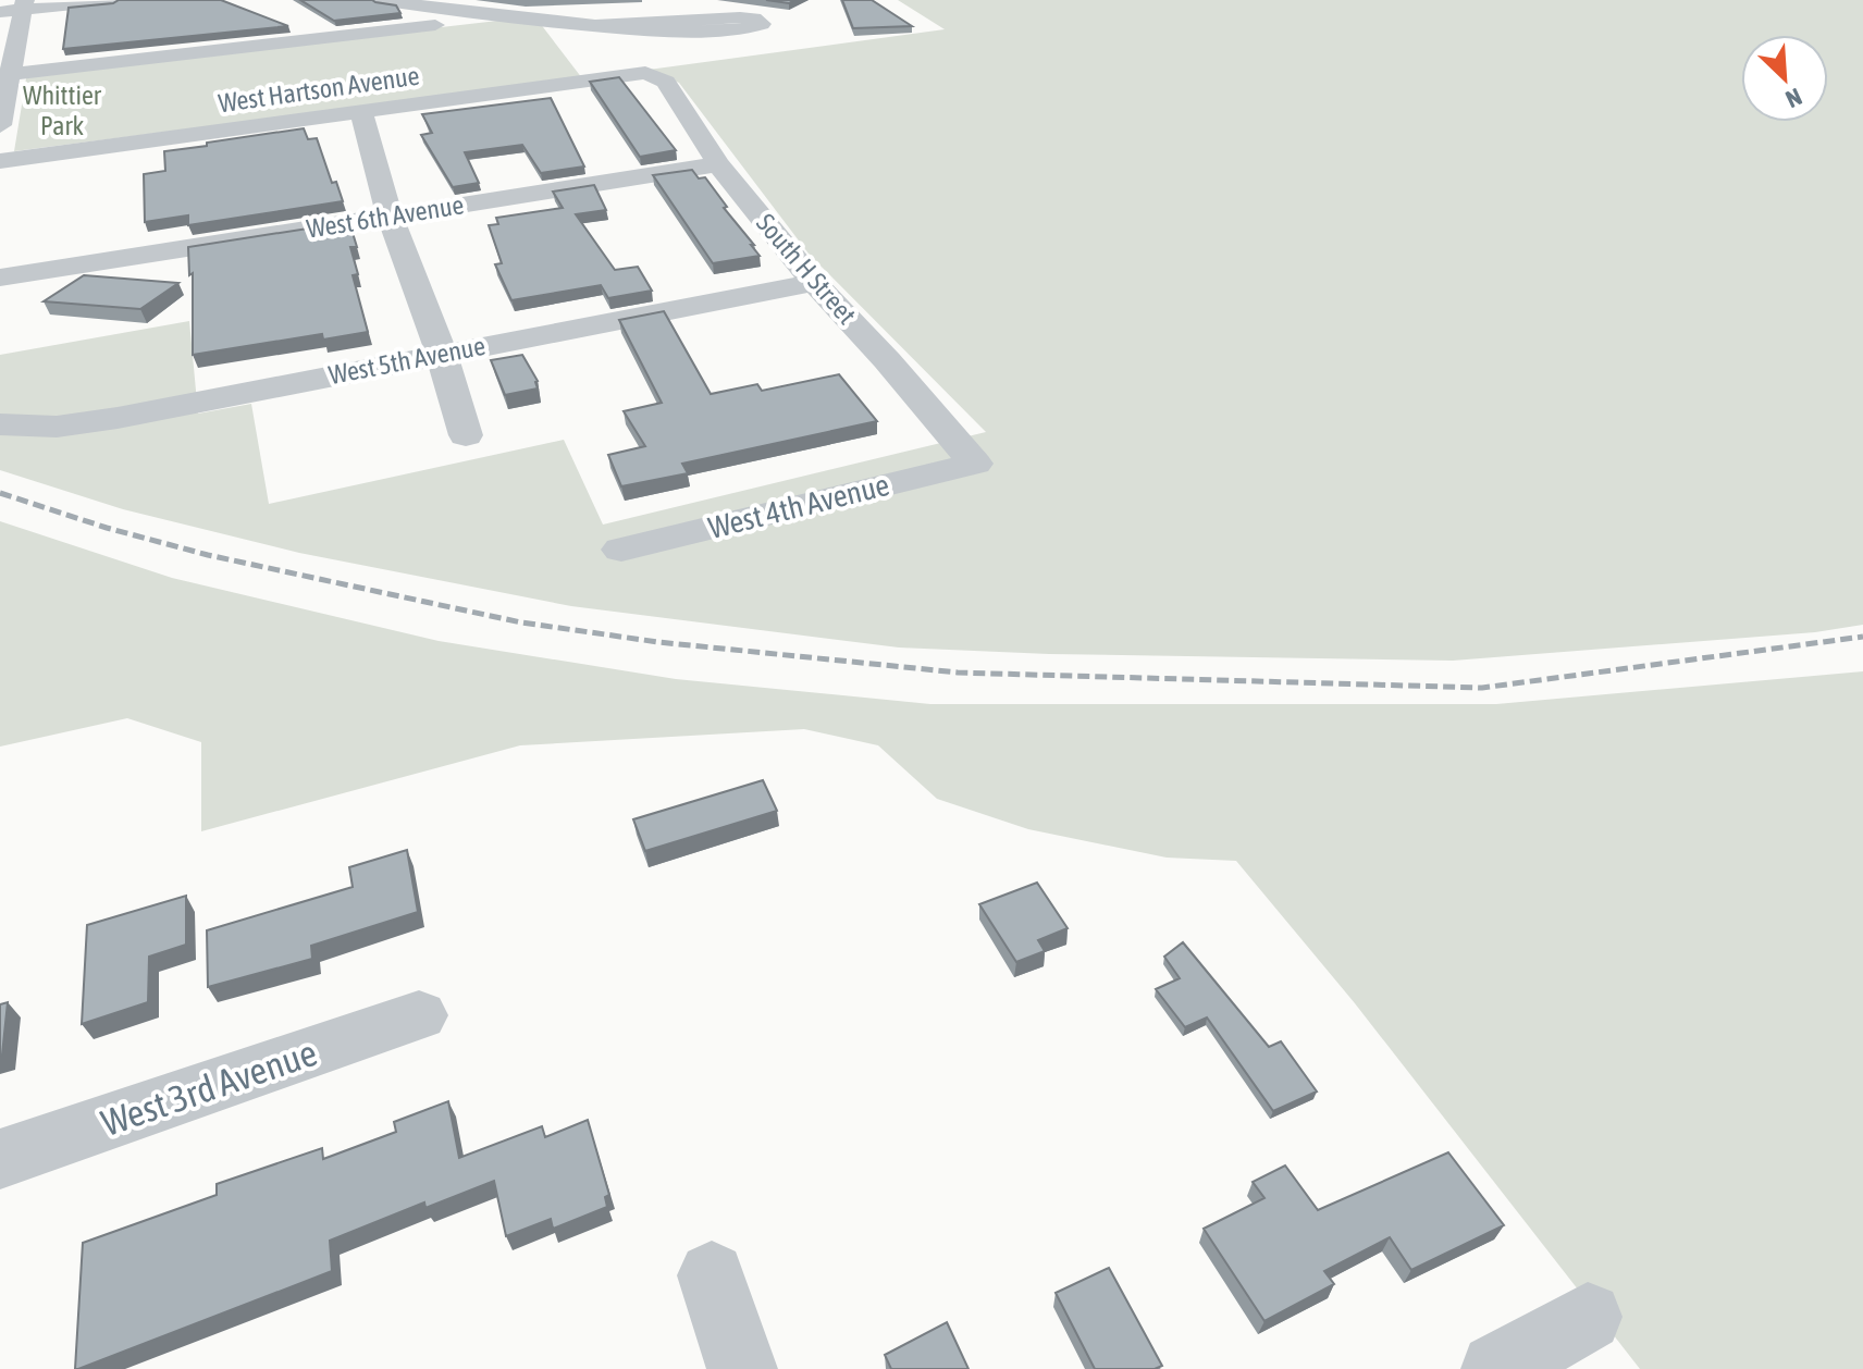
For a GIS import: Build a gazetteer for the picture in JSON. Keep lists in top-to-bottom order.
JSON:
{
  "streets": {
    "street": [
      "West Hartson Avenue",
      "West 6th Avenue",
      "South H Street",
      "West 5th Avenue",
      "West 4th Avenue",
      "West 3rd Avenue"
    ]
  },
  "crossings": [
    ["West Hartson Avenue", "South H Street"],
    ["West 6th Avenue", "South H Street"],
    ["South H Street", "West 5th Avenue"],
    ["South H Street", "West 4th Avenue"]
  ],
  "parks": ["Whittier Park"],
  "north": "bottom right"
}
